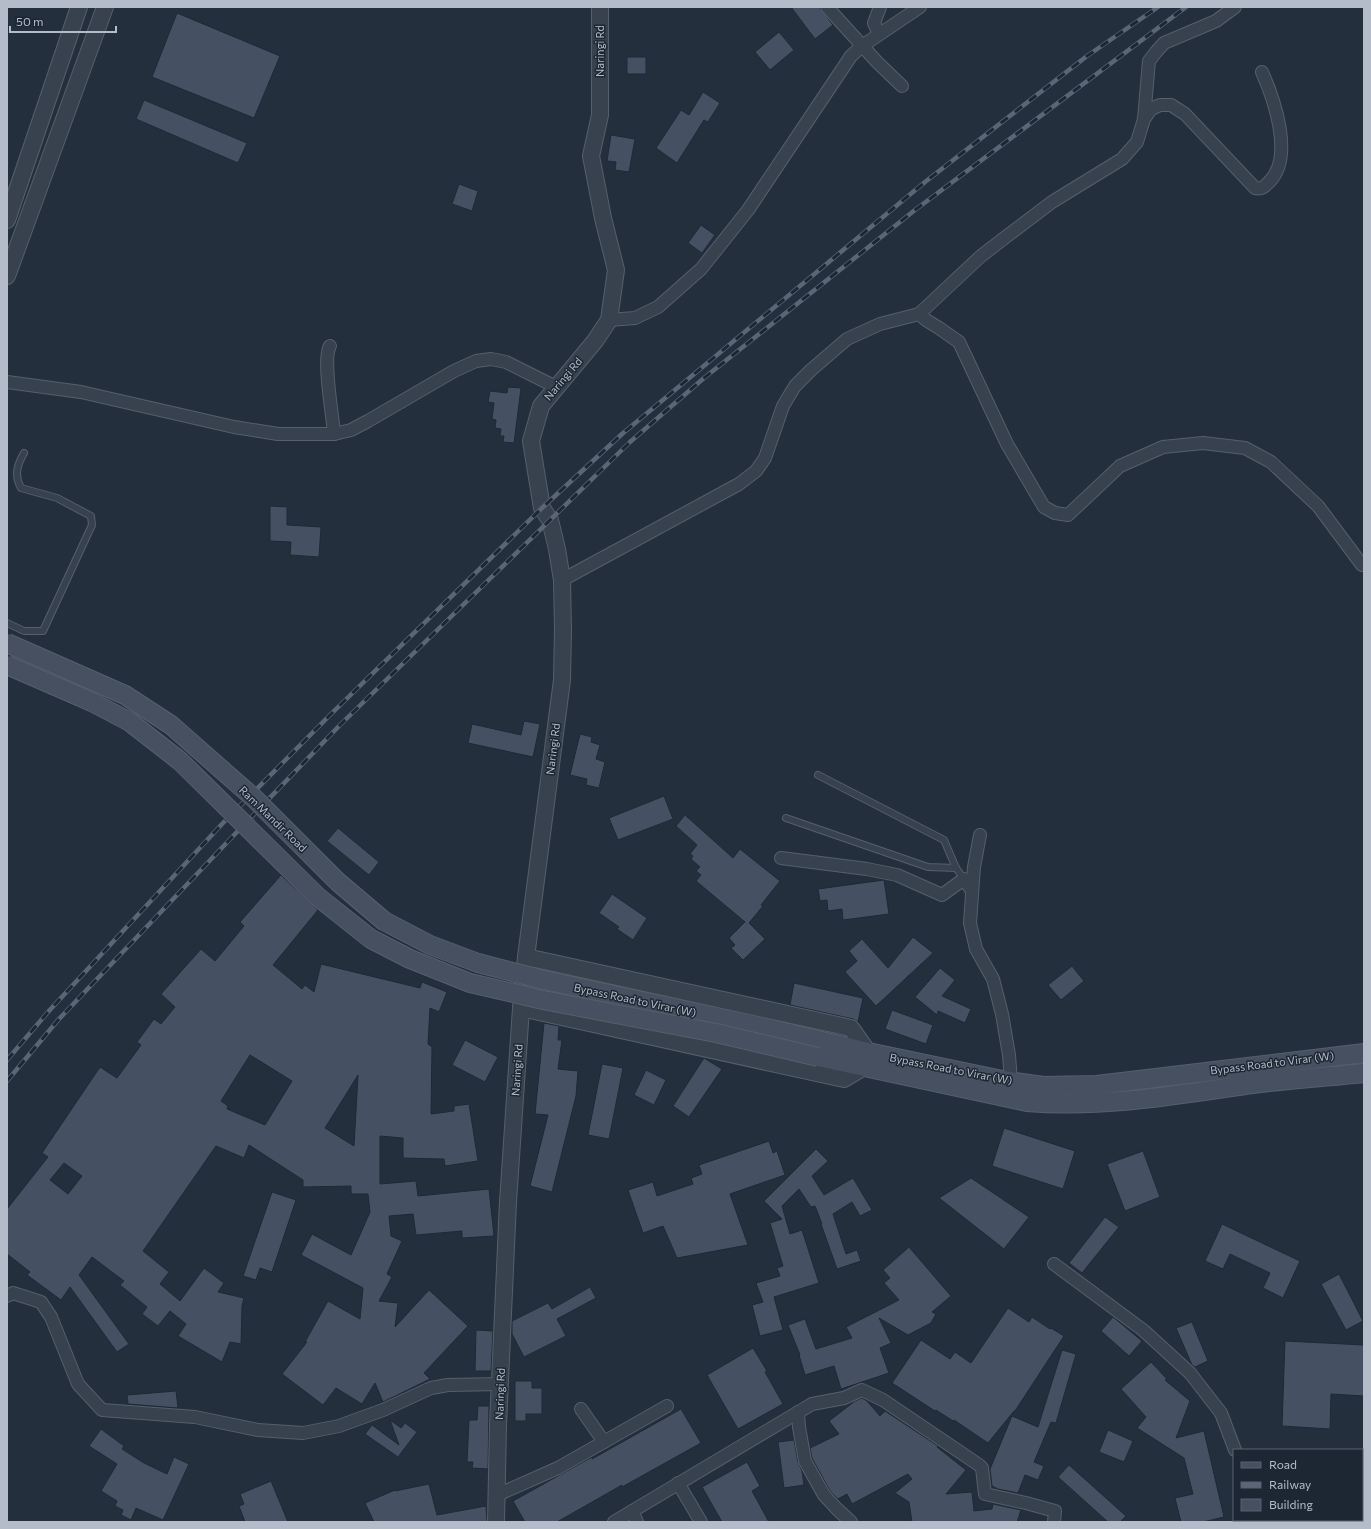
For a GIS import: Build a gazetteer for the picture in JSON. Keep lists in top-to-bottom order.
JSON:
{
  "streets": {
    "main road": ["Ram Mandir Road", "Bypass Road to Virar (W)"],
    "street": ["Naringi Rd"]
  },
  "crossings": [
    ["Ram Mandir Road", "Bypass Road to Virar (W)"]
  ],
  "legend": ["Road", "Railway", "Building"],
  "scale_bar": "50 m"
}
